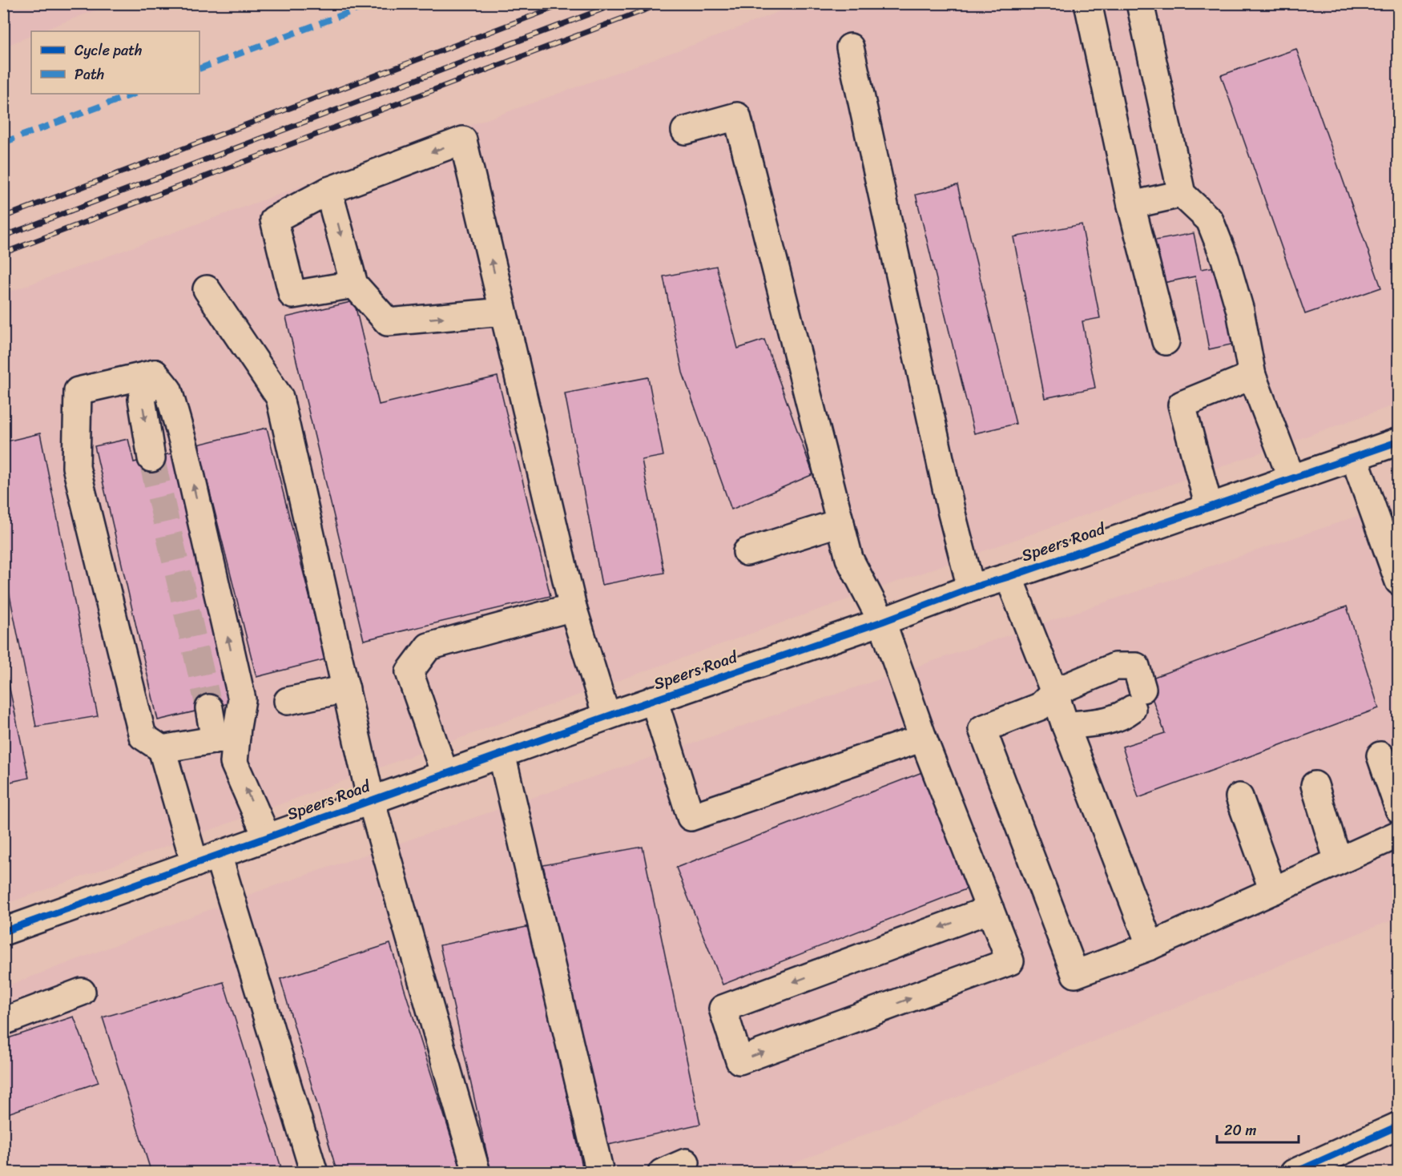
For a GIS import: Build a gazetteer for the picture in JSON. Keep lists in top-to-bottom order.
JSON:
{
  "streets": {
    "main road": ["Speers Road"]
  },
  "legend": ["Cycle path", "Path"],
  "scale_bar": "20 m"
}
